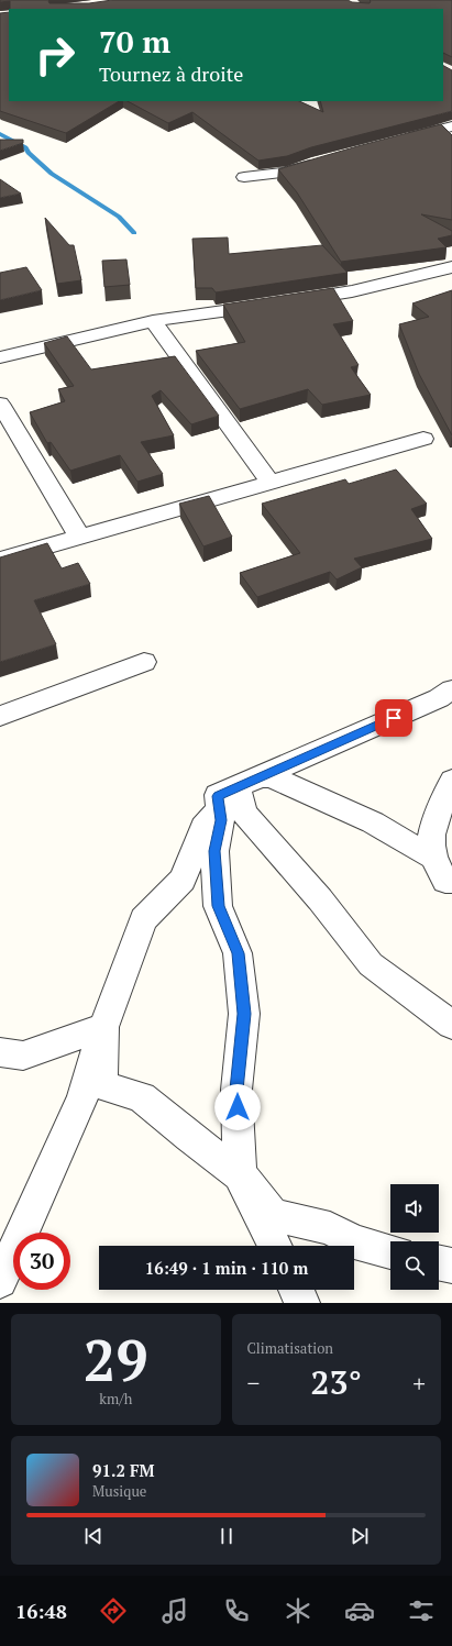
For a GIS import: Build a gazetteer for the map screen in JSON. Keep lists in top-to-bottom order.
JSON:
{
  "page": {
    "turn": ["70 m", "Tournez à droite"],
    "limit": "30",
    "trip": "16:49 · 1 min · 110 m",
    "tile": [
      ["29", "km/h"],
      "Climatisation"
    ],
    "heat": ["−", "23°", "+"],
    "song": ["91.2 FM", "Musique"],
    "tabs": "16:48"
  }
}
